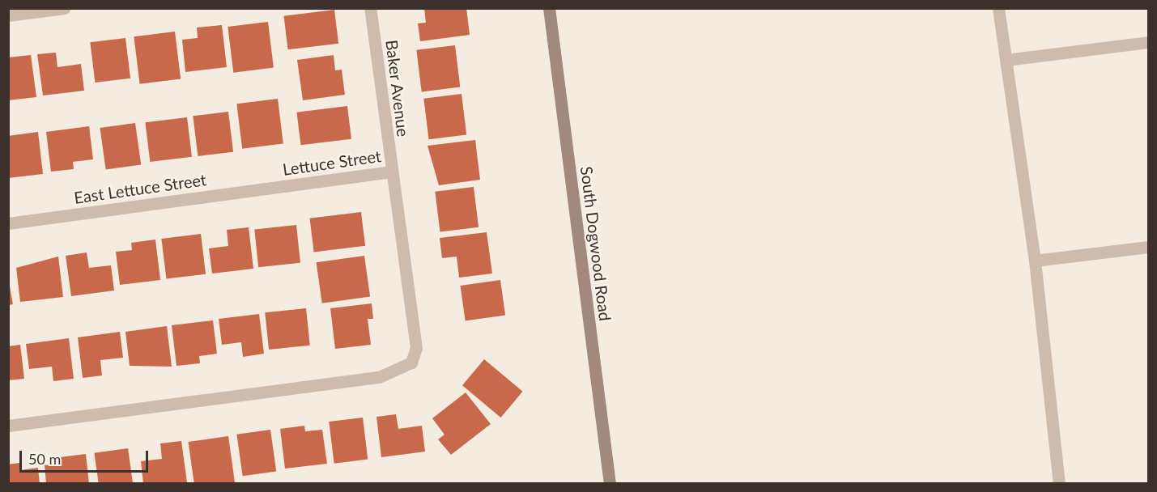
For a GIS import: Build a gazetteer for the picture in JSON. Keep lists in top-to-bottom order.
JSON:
{
  "streets": {
    "main road": ["South Dogwood Road"],
    "street": ["Baker Avenue", "Lettuce Street", "East Lettuce Street"]
  },
  "crossings": [
    ["Baker Avenue", "Lettuce Street"],
    ["Lettuce Street", "East Lettuce Street"]
  ],
  "scale_bar": "50 m"
}
